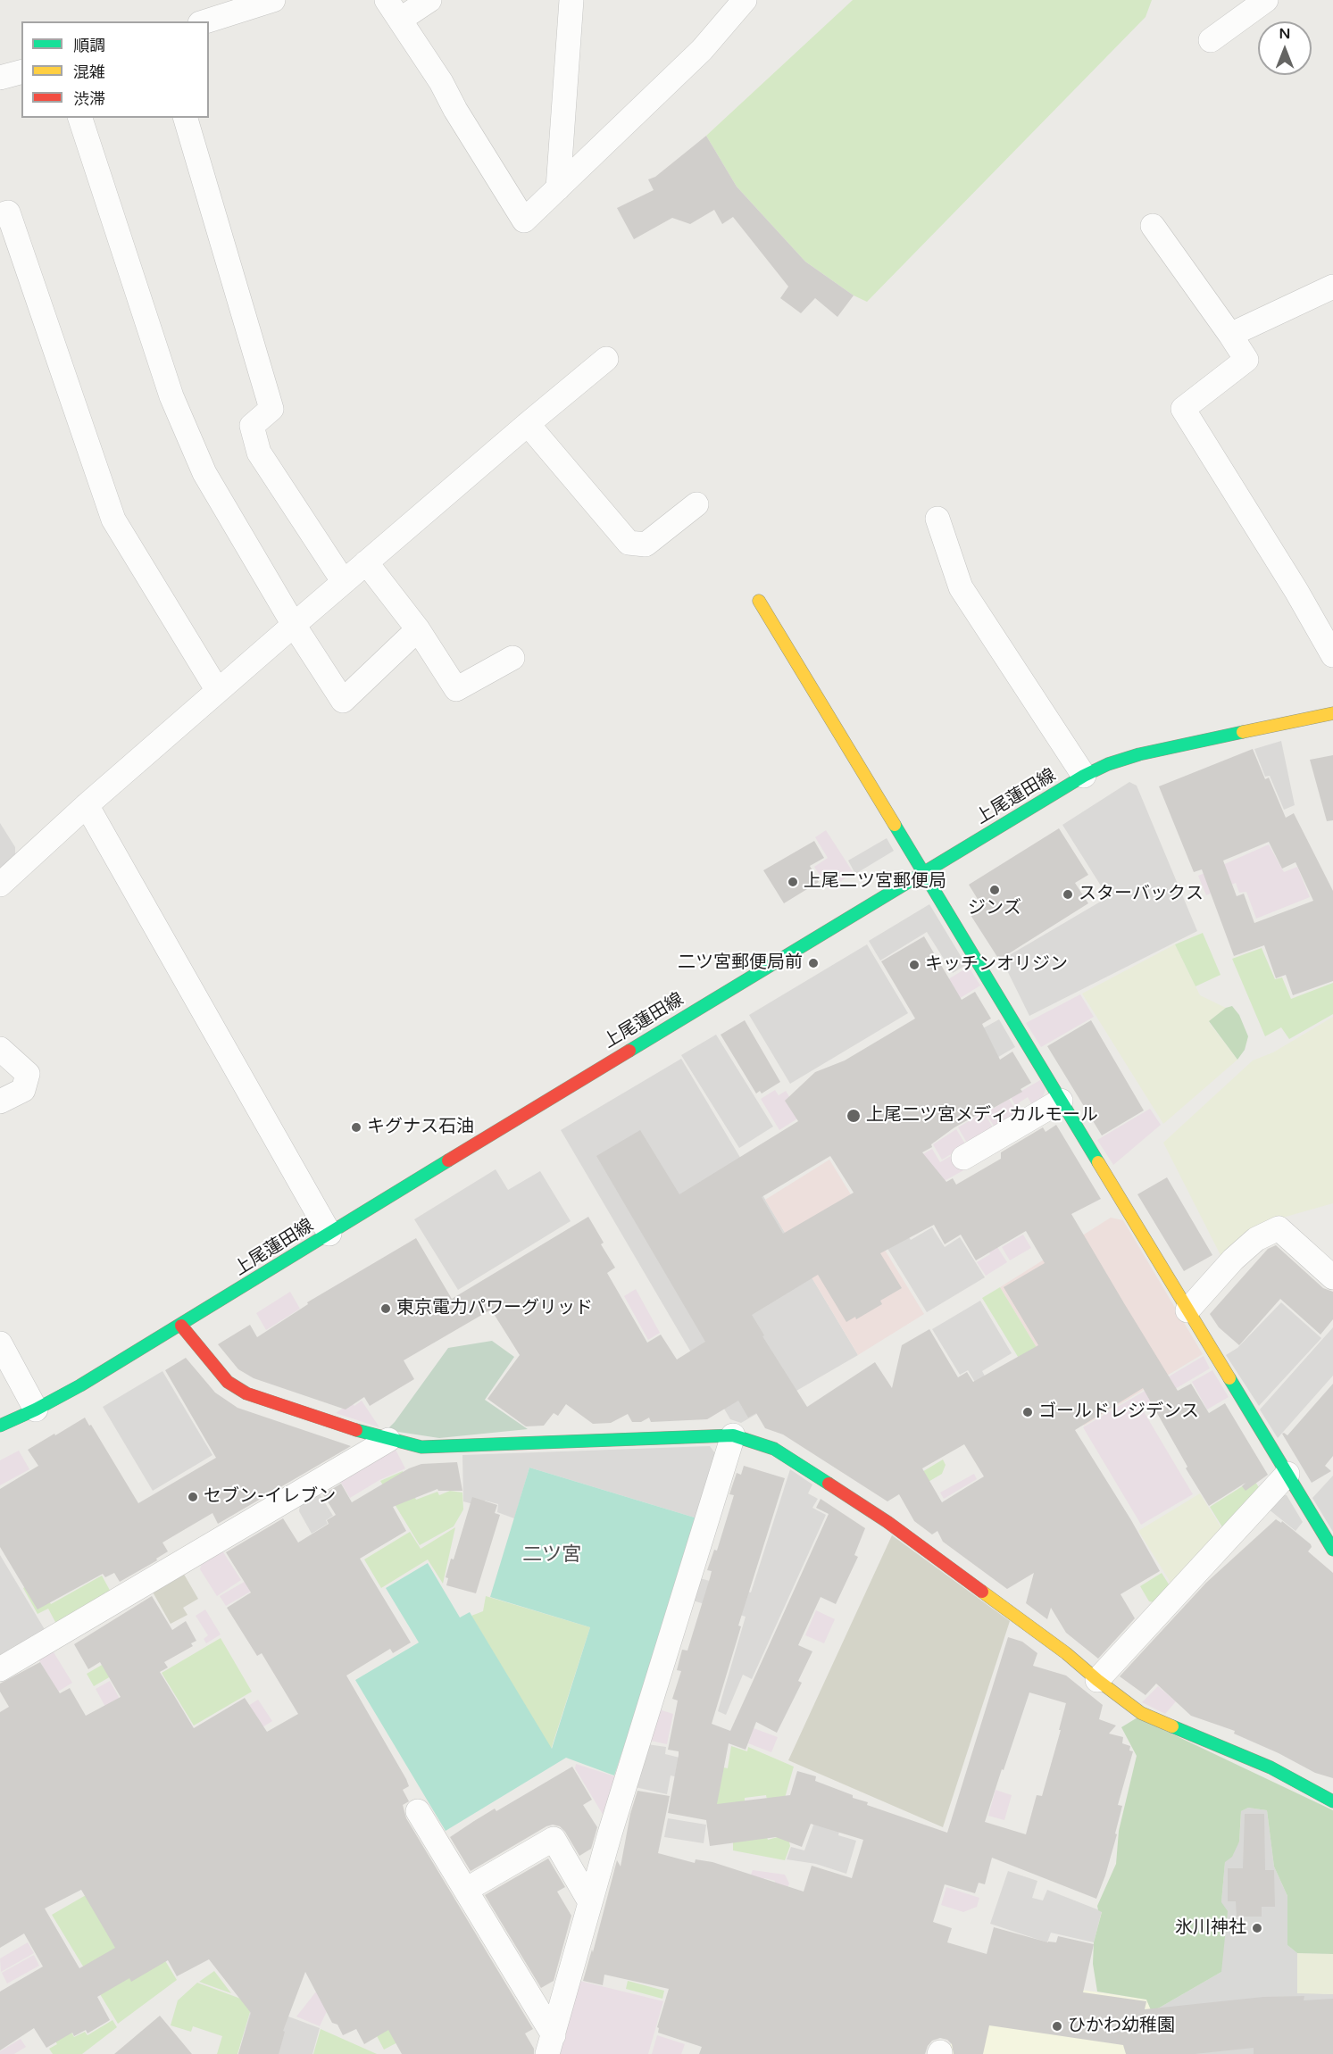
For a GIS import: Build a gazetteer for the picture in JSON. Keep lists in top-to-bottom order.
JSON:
{
  "streets": {
    "street": ["上尾蓮田線"]
  },
  "districts": ["二ツ宮"],
  "places": [
    "上尾二ツ宮郵便局",
    "ジンズ",
    "スターバックス",
    "二ツ宮郵便局前",
    "キッチンオリジン",
    "上尾二ツ宮メディカルモール",
    "キグナス石油",
    "東京電力パワーグリッド",
    "ゴールドレジデンス",
    "セブン-イレブン",
    "氷川神社",
    "ひかわ幼稚園"
  ],
  "legend": ["順調", "混雑", "渋滞"],
  "north": "top"
}
